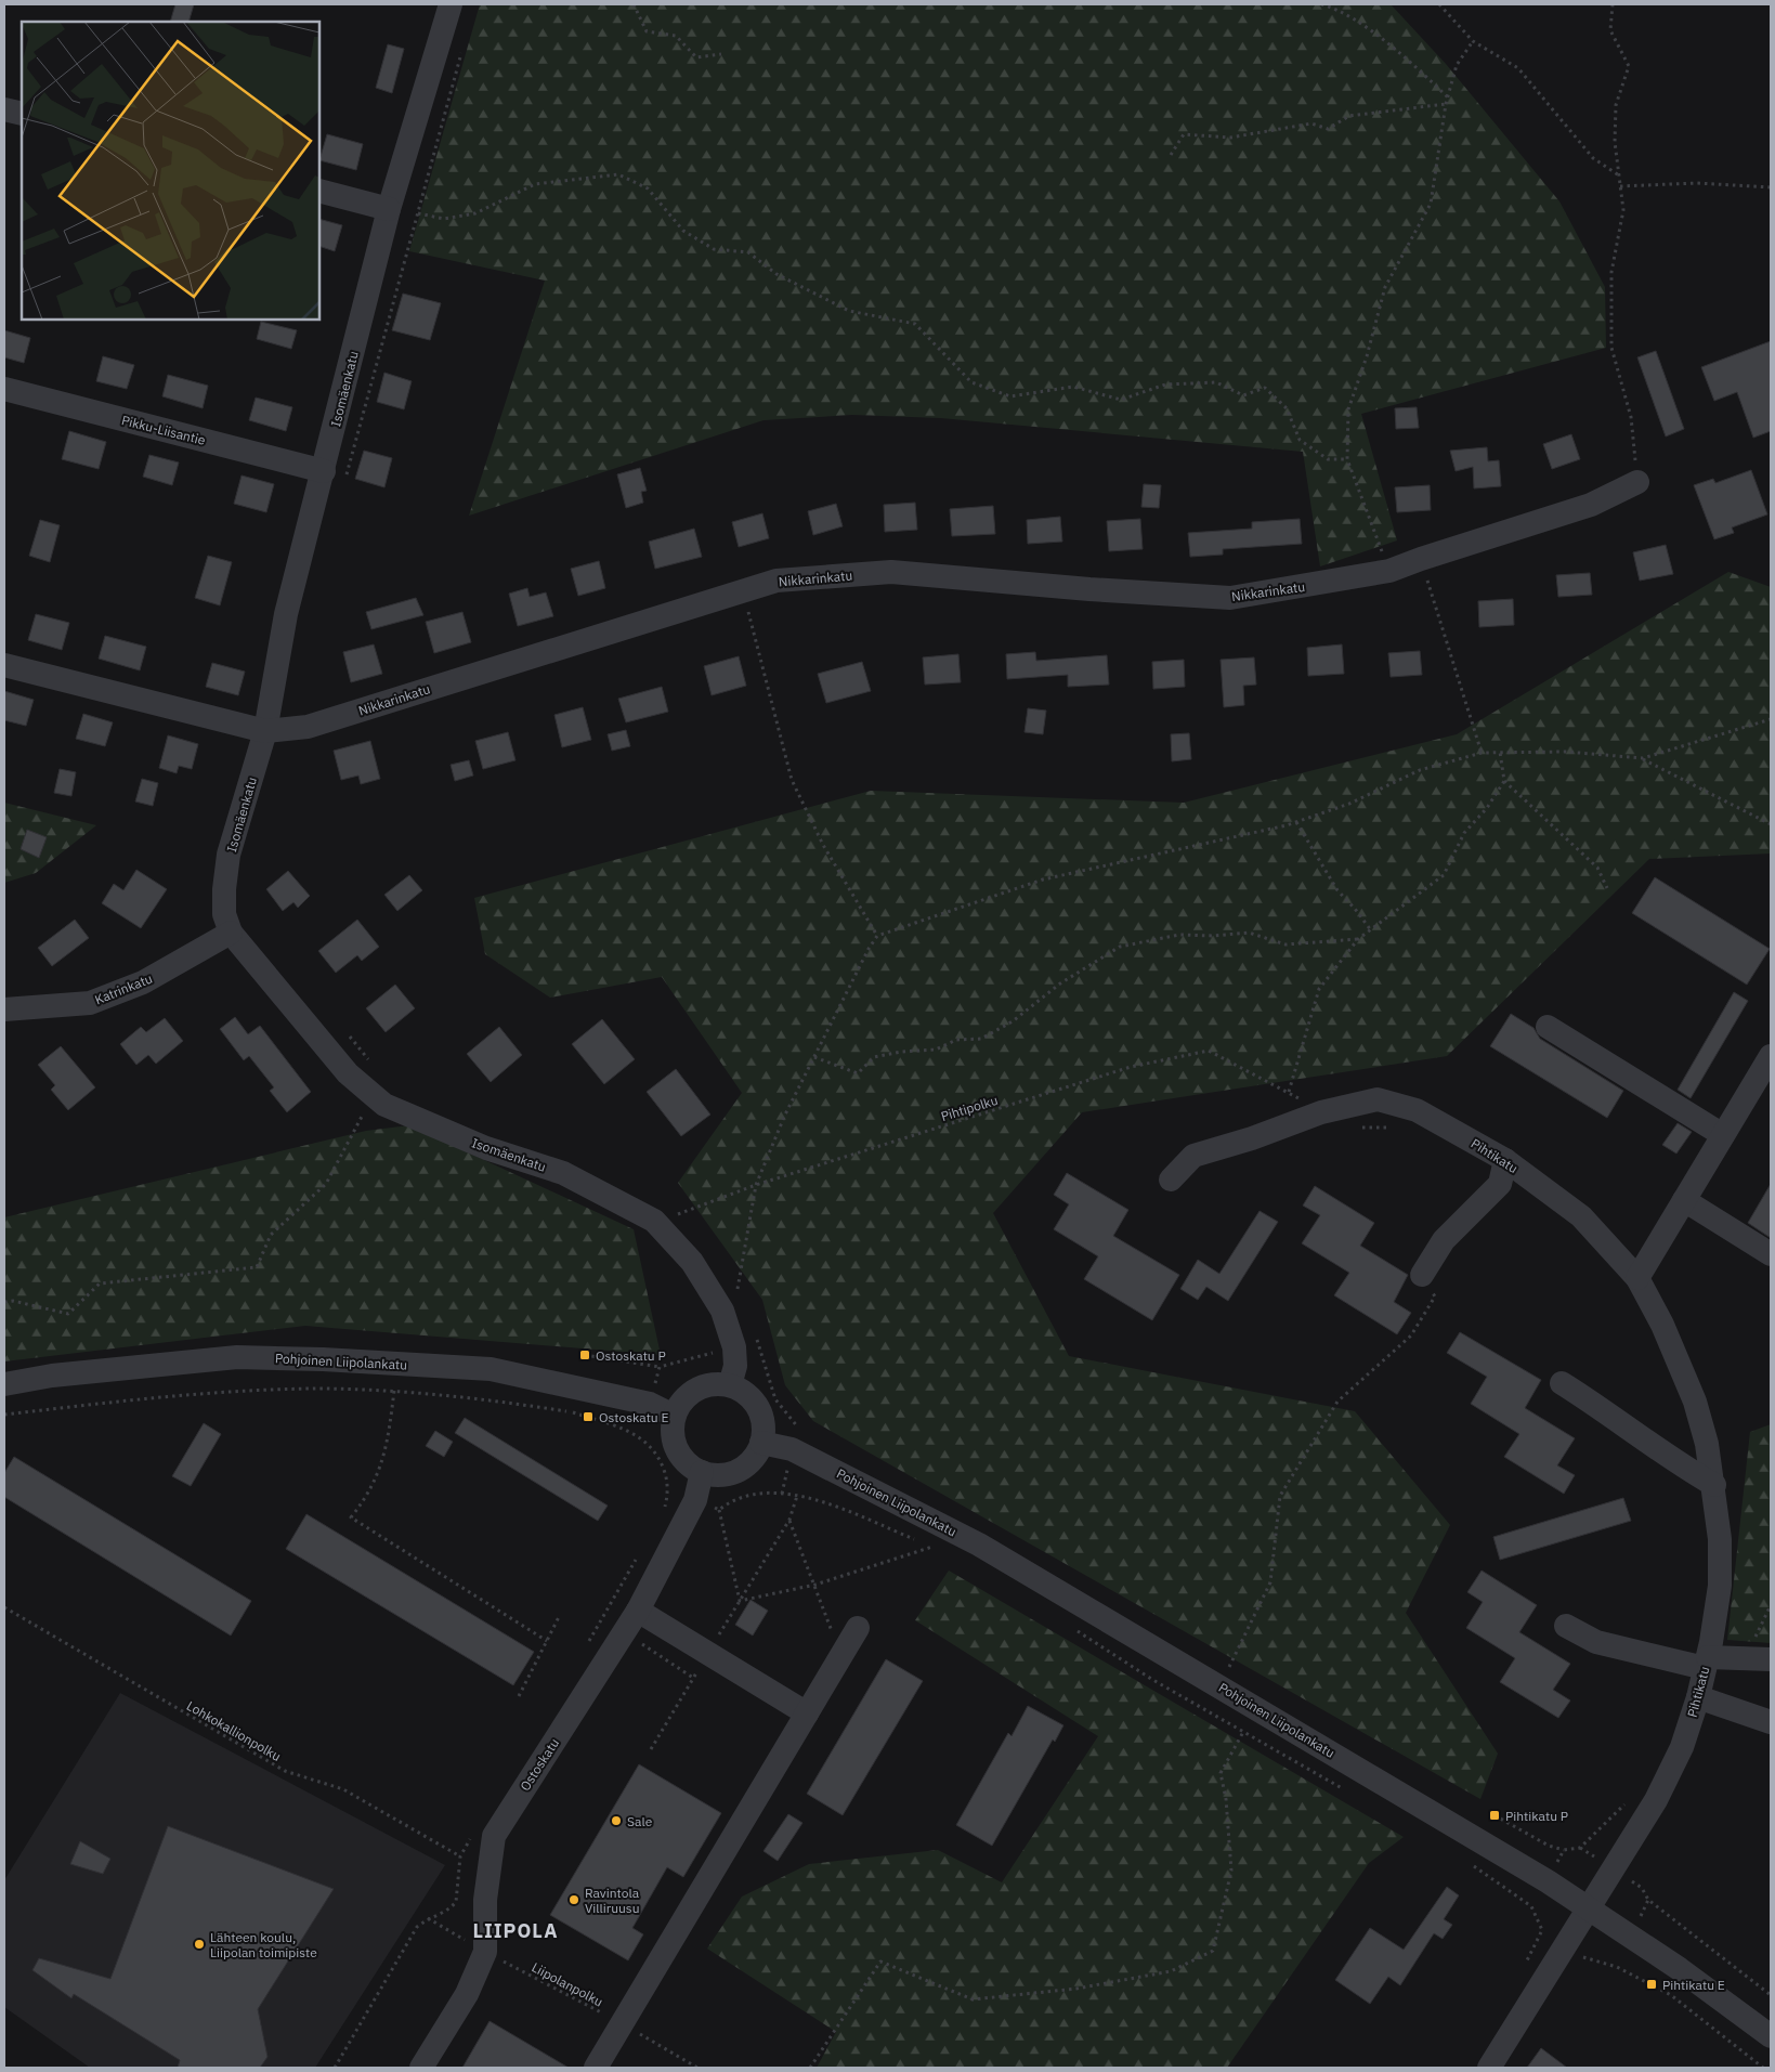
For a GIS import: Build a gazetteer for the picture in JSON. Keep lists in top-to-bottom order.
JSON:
{
  "streets": {
    "street": [
      "Isomäenkatu",
      "Pikku-Liisantie",
      "Nikkarinkatu",
      "Katrinkatu",
      "Pihtikatu",
      "Pohjoinen Liipolankatu",
      "Ostoskatu"
    ],
    "path": ["Pihtipolku", "Lohkokallionpolku", "Liipolanpolku"]
  },
  "crossings": [
    ["Isomäenkatu", "Pikku-Liisantie"],
    ["Isomäenkatu", "Nikkarinkatu"],
    ["Isomäenkatu", "Katrinkatu"],
    ["Isomäenkatu", "Pihtipolku"],
    ["Isomäenkatu", "Pohjoinen Liipolankatu"],
    ["Isomäenkatu", "Ostoskatu"],
    ["Pihtikatu", "Pohjoinen Liipolankatu"],
    ["Pohjoinen Liipolankatu", "Ostoskatu"],
    ["Ostoskatu", "Liipolanpolku"]
  ],
  "districts": ["LIIPOLA"],
  "places": {
    "transit": [
      "Ostoskatu P",
      "Ostoskatu E",
      "Pihtikatu P",
      "Pihtikatu E"
    ],
    "other": ["Sale", "Ravintola Villiruusu", "Lähteen koulu, Liipolan toimipiste"]
  }
}
